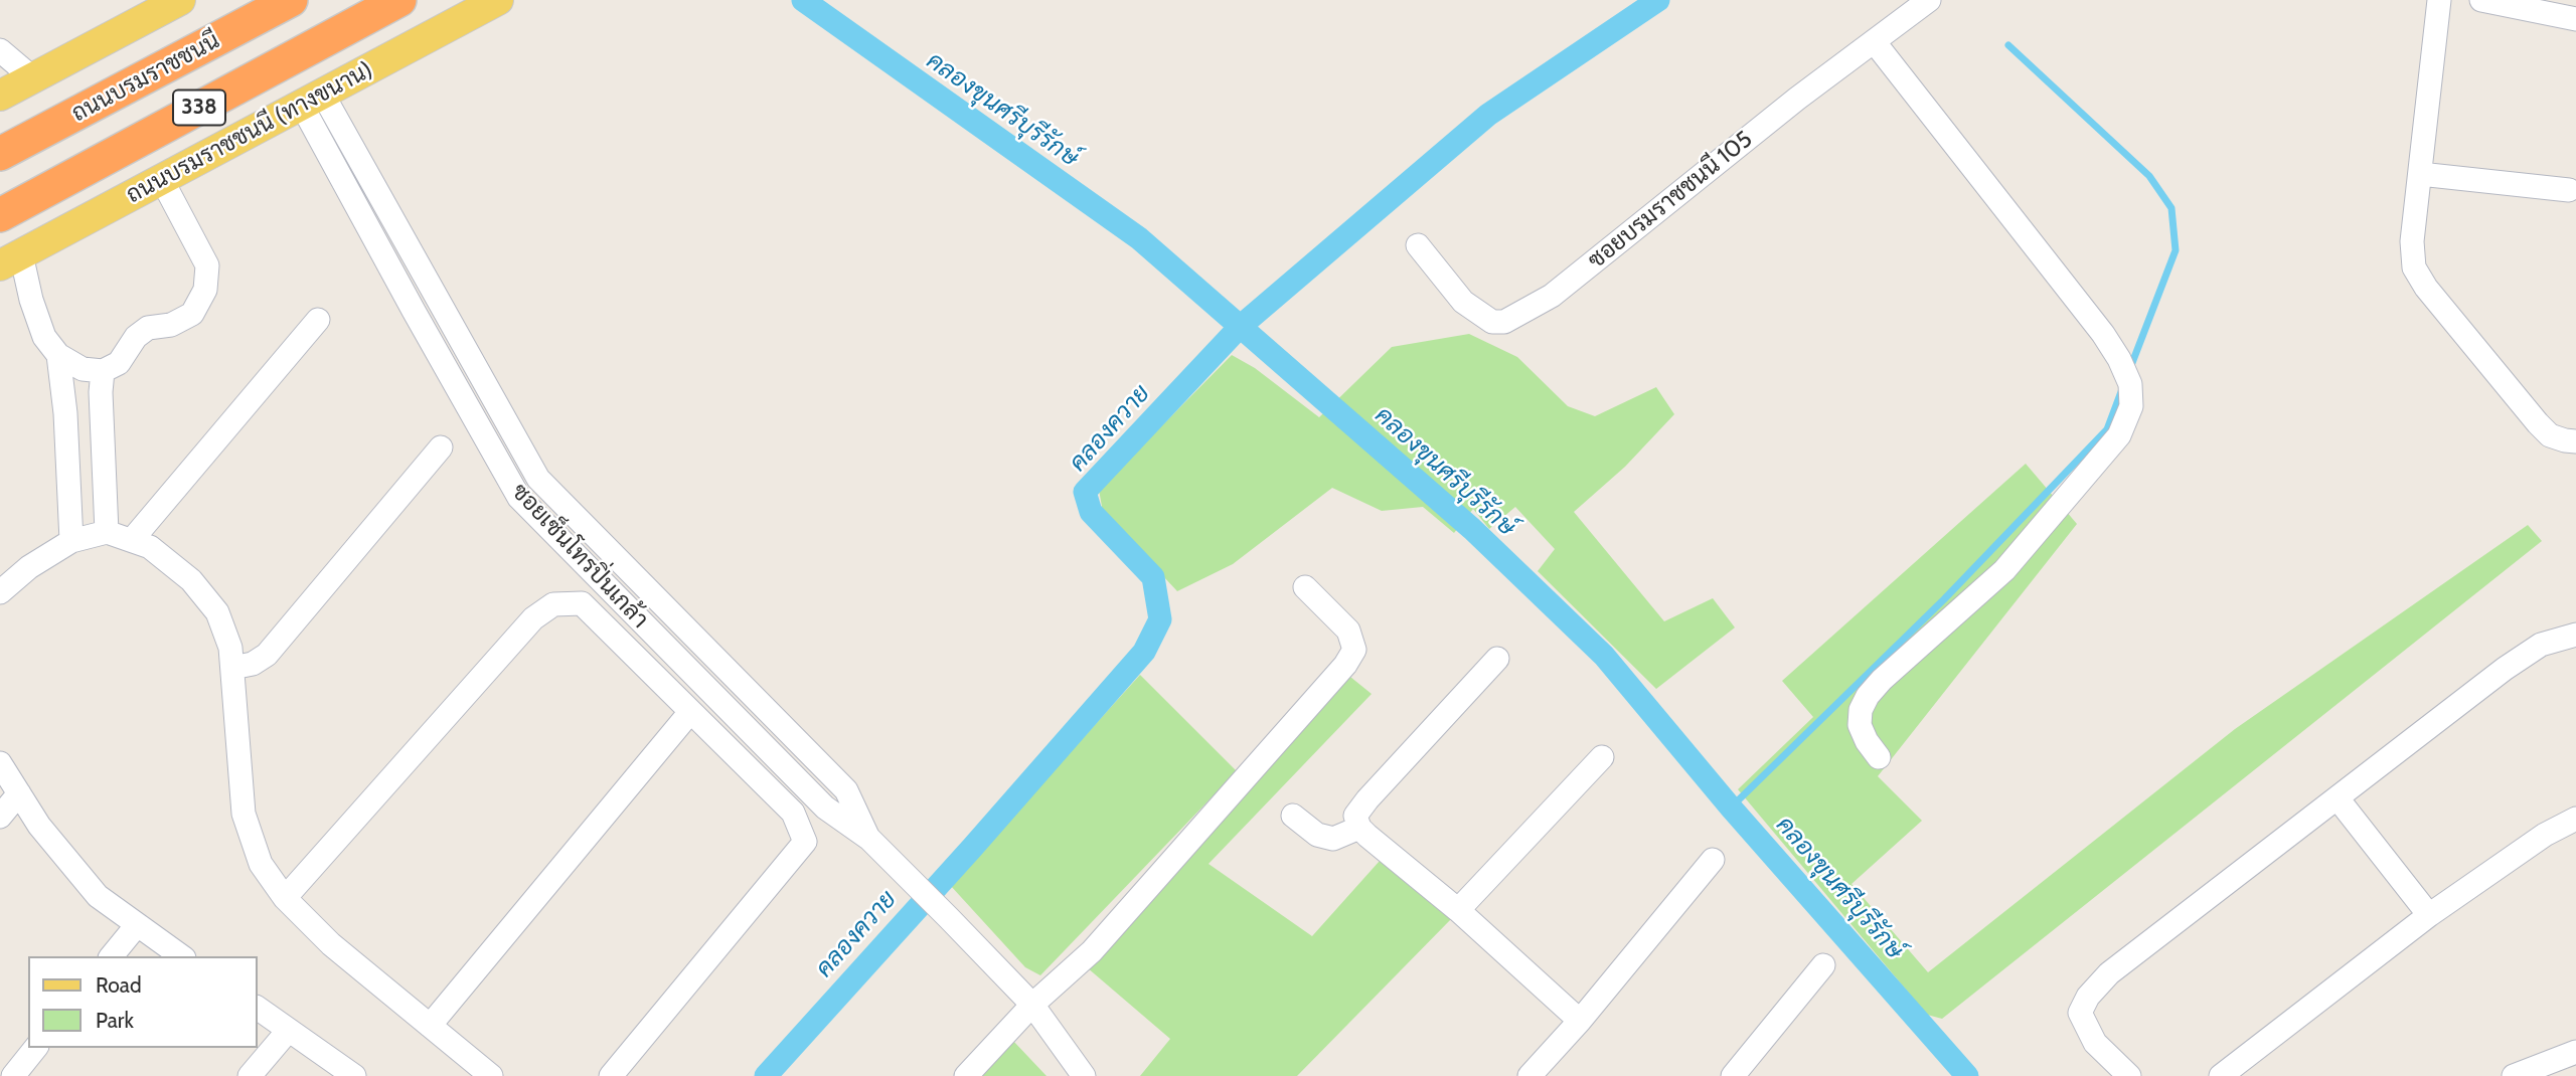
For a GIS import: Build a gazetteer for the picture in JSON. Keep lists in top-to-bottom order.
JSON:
{
  "streets": {
    "highway": ["ถนนบรมราชชนนี", "338"],
    "main road": ["ถนนบรมราชชนนี (ทางขนาน)"],
    "street": ["ซอยบรมราชชนนี 105", "ซอยเซ็นโทรปิ่นเกล้า"]
  },
  "crossings": [
    ["ถนนบรมราชชนนี (ทางขนาน)", "ซอยเซ็นโทรปิ่นเกล้า"]
  ],
  "water": ["คลองขุนศรีบุรีรักษ์", "คลองควาย"],
  "legend": ["Road", "Park"]
}
